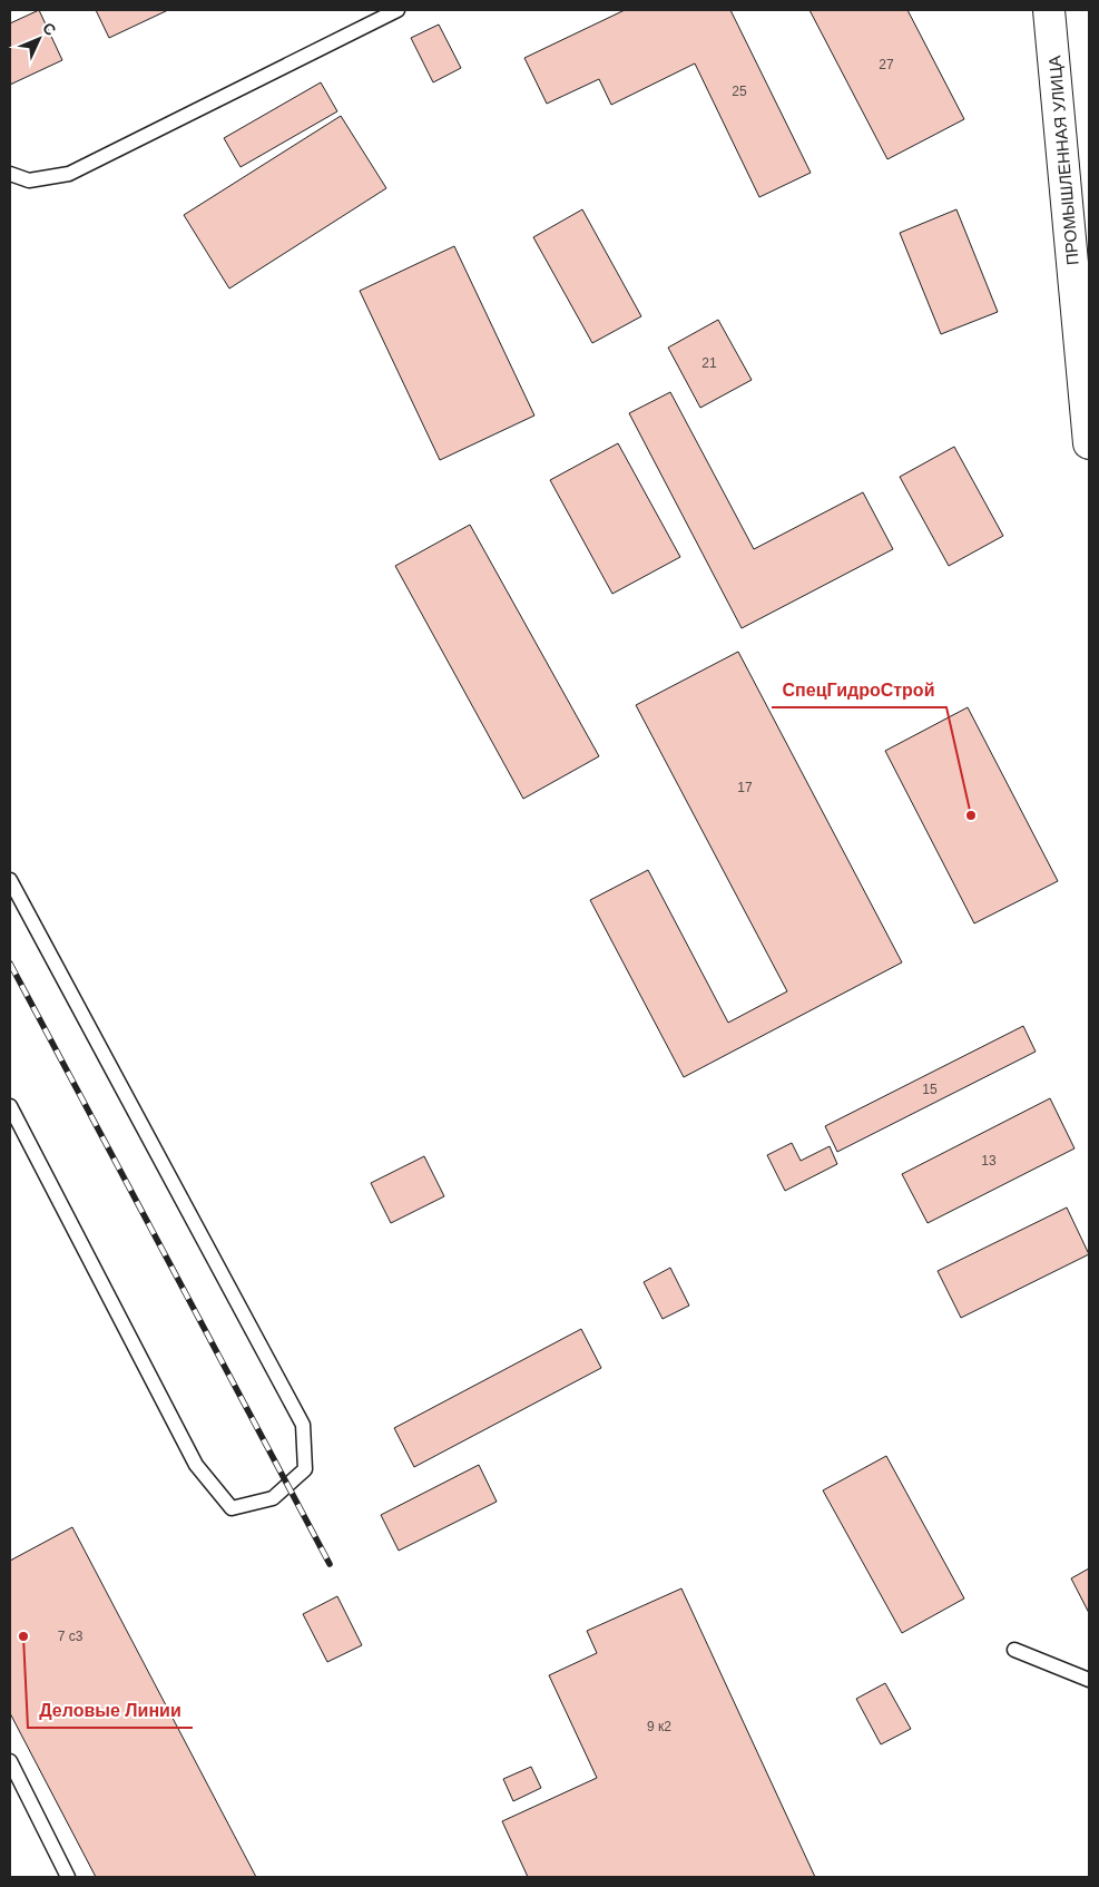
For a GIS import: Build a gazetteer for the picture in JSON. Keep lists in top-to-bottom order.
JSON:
{
  "streets": {
    "street": ["ПРОМЫШЛЕННАЯ УЛИЦА"]
  },
  "places": ["СпецГидроСтрой", "Деловые Линии"],
  "house_numbers": [
    "27",
    "25",
    "21",
    "17",
    "15",
    "13",
    "7 с3",
    "9 к2"
  ],
  "north": "top right"
}
